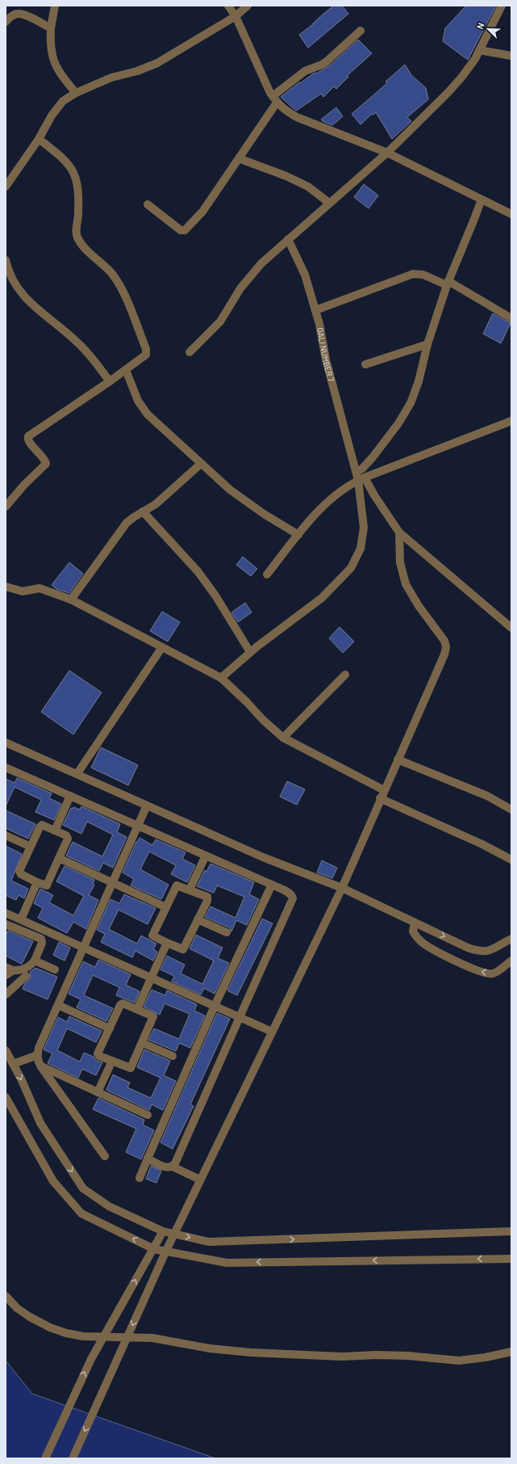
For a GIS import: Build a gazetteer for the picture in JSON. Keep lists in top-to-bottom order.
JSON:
{
  "streets": {
    "street": ["GALI NUMBER 7"]
  },
  "north": "top left"
}
